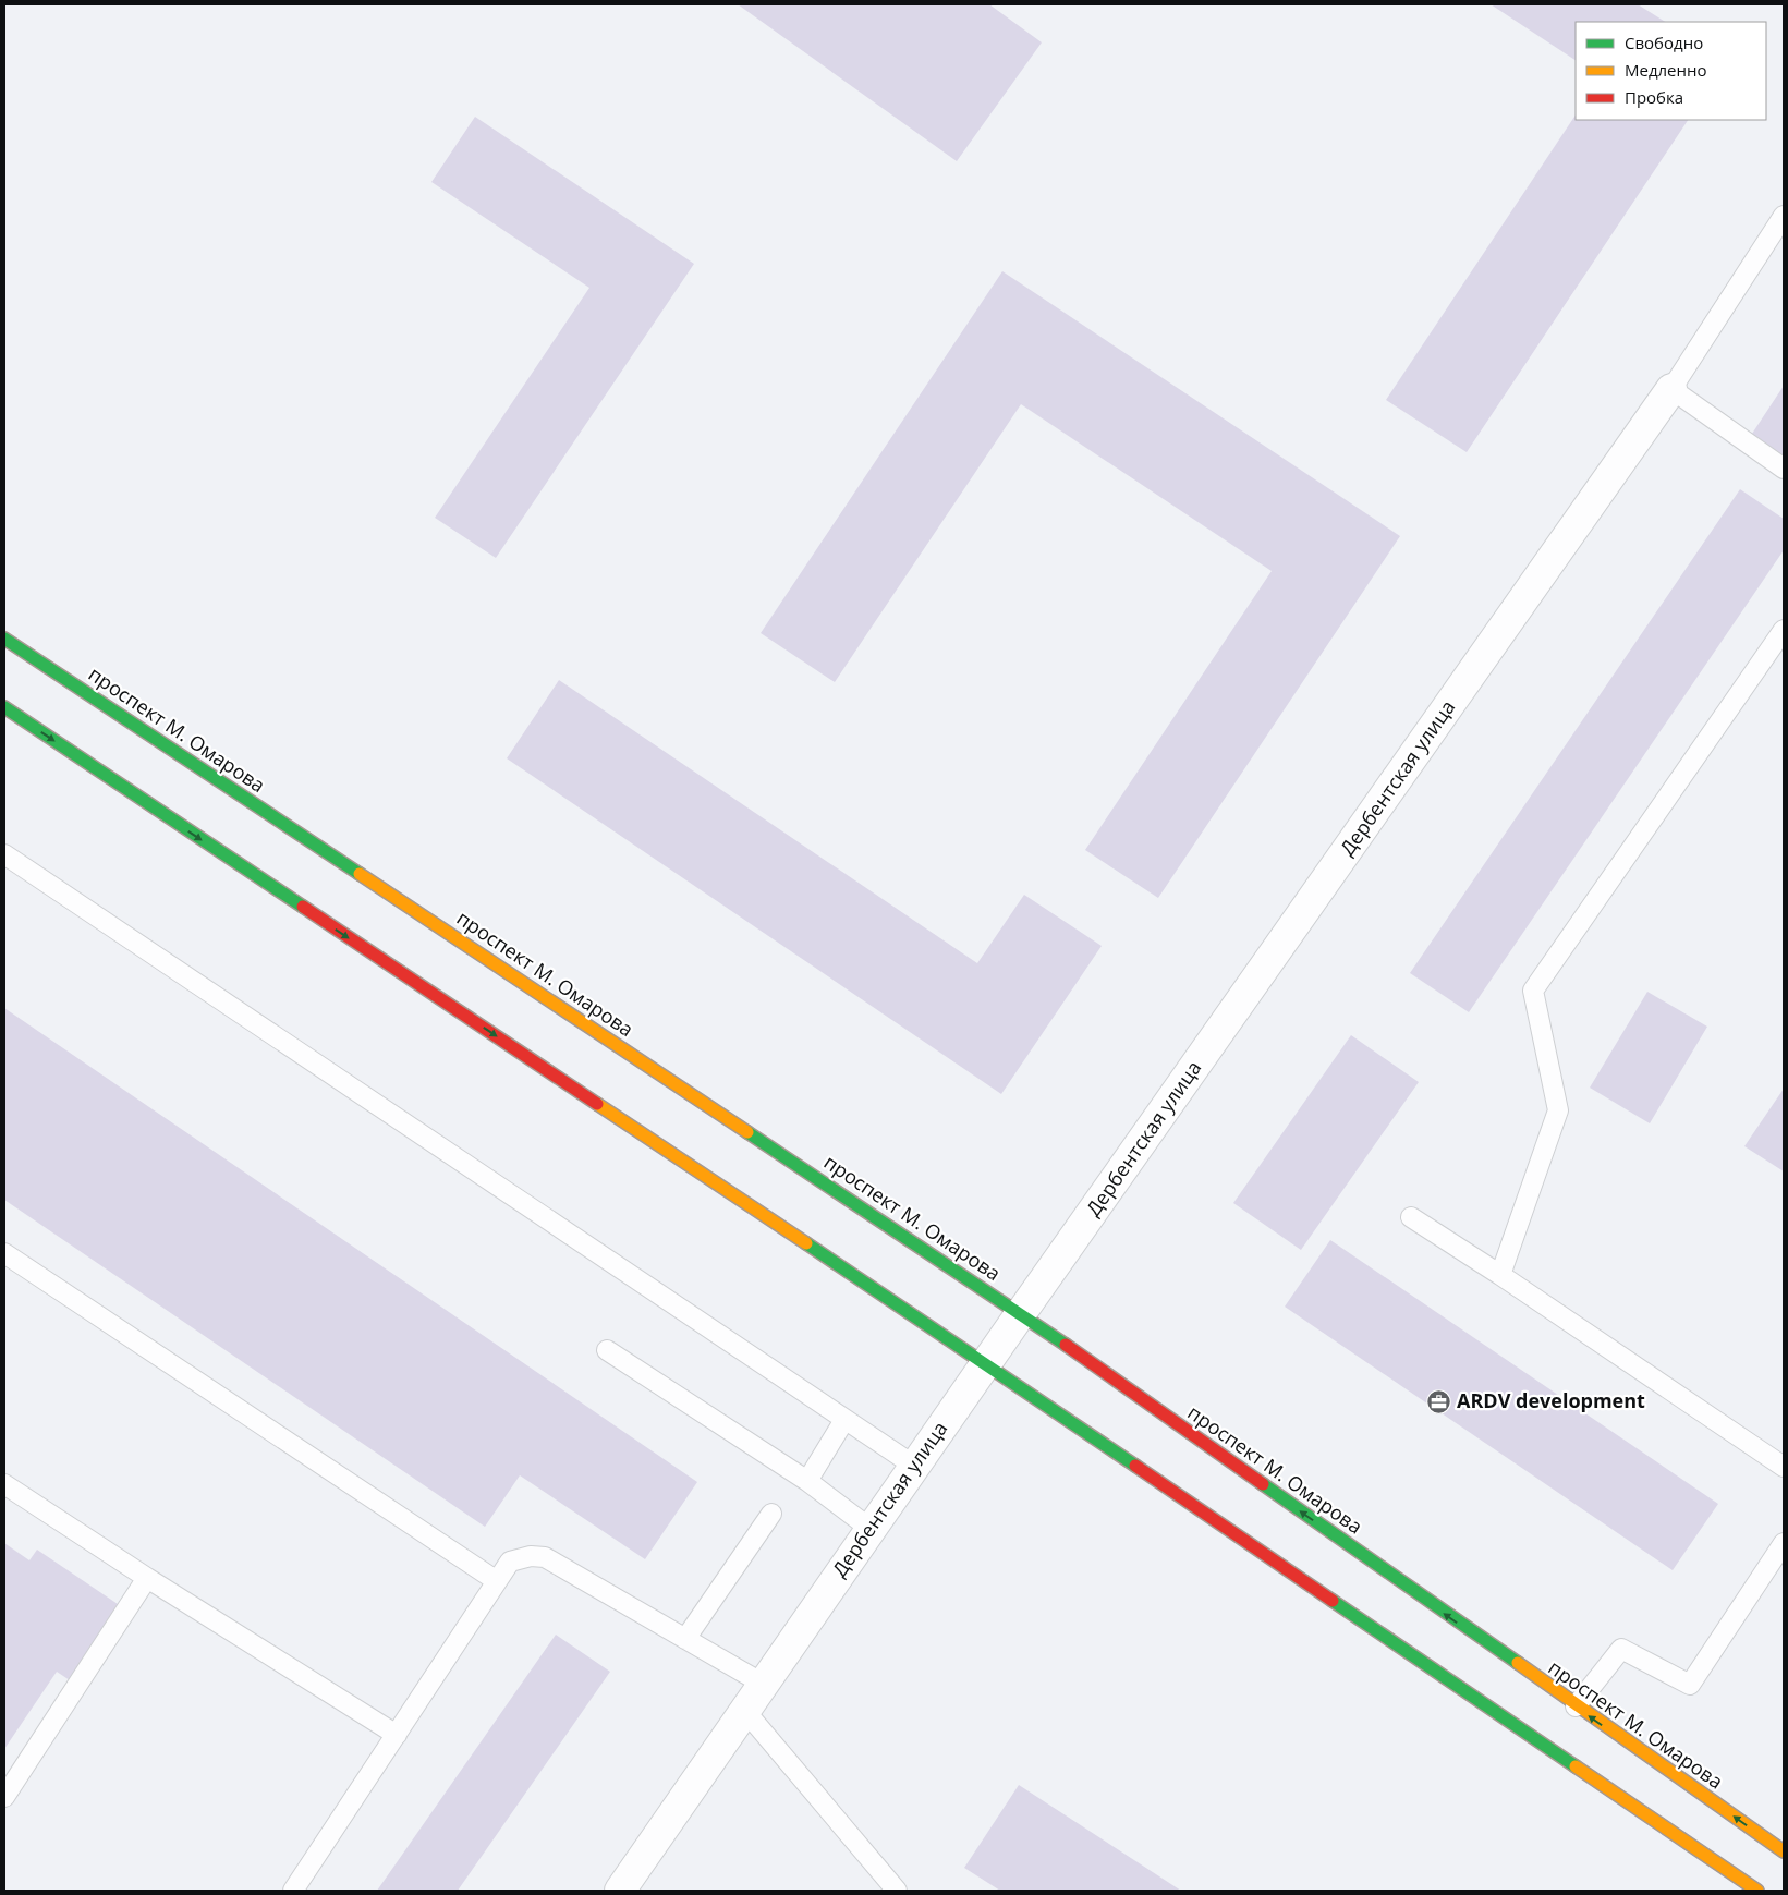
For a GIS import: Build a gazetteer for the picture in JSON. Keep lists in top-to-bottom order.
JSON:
{
  "streets": {
    "main road": ["проспект М. Омарова"],
    "street": ["Дербентская улица"]
  },
  "crossings": [
    ["проспект М. Омарова", "Дербентская улица"]
  ],
  "places": {
    "office": ["ARDV development"]
  },
  "legend": ["Свободно", "Медленно", "Пробка"]
}
